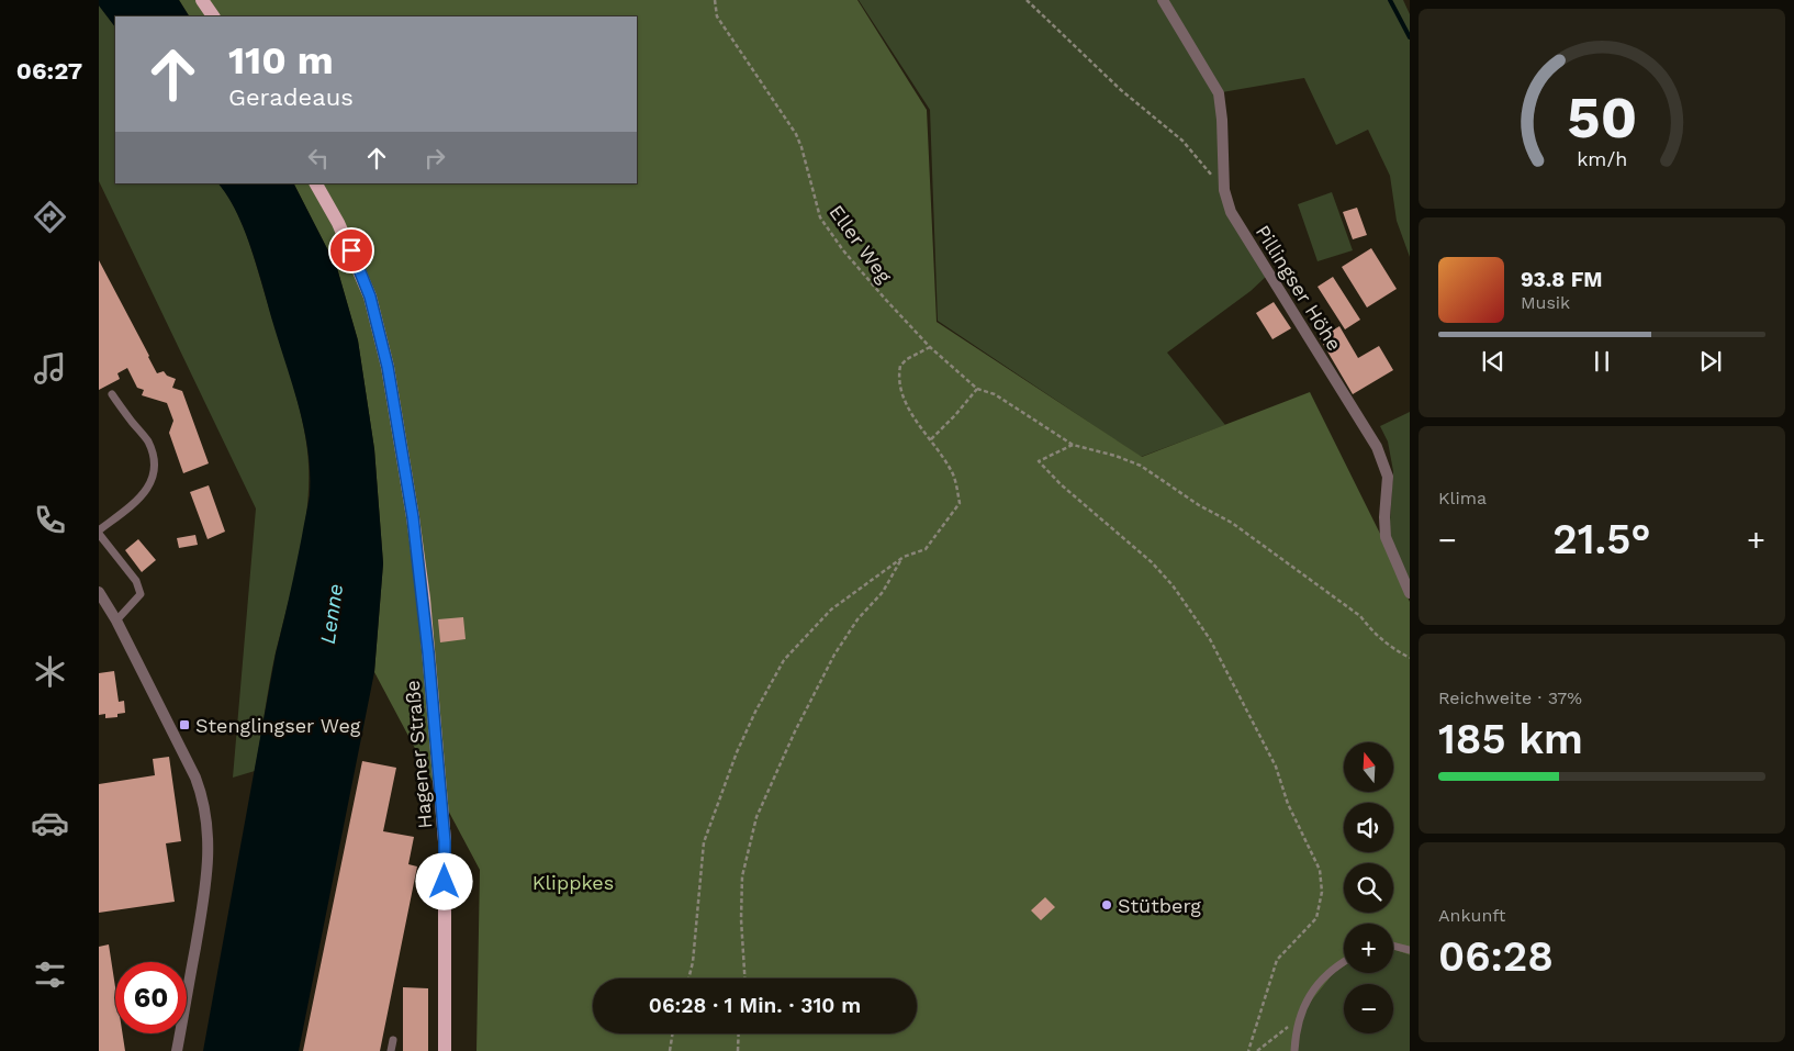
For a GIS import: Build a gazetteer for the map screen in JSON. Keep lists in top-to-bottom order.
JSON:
{
  "streets": {
    "main road": ["Hagener Straße"],
    "street": ["Pillingser Höhe"],
    "path": ["Eller Weg"]
  },
  "water": ["Lenne"],
  "parks": ["Klippkes"],
  "places": {
    "transit": ["Stenglingser Weg"],
    "other": ["Stütberg"]
  },
  "north": "top",
  "page": {
    "tabs": "06:27",
    "turn": ["110 m", "Geradeaus"],
    "song": ["93.8 FM", "Musik"],
    "tile": [
      "Klima",
      ["Reichweite · 37%", "185 km"],
      ["Ankunft", "06:28"]
    ],
    "heat": ["−", "21.5°", "+"],
    "map_buttons": ["+", "−"],
    "limit": "60",
    "trip": "06:28 · 1 Min. · 310 m",
    "gauge": ["50", "km/h"]
  }
}
